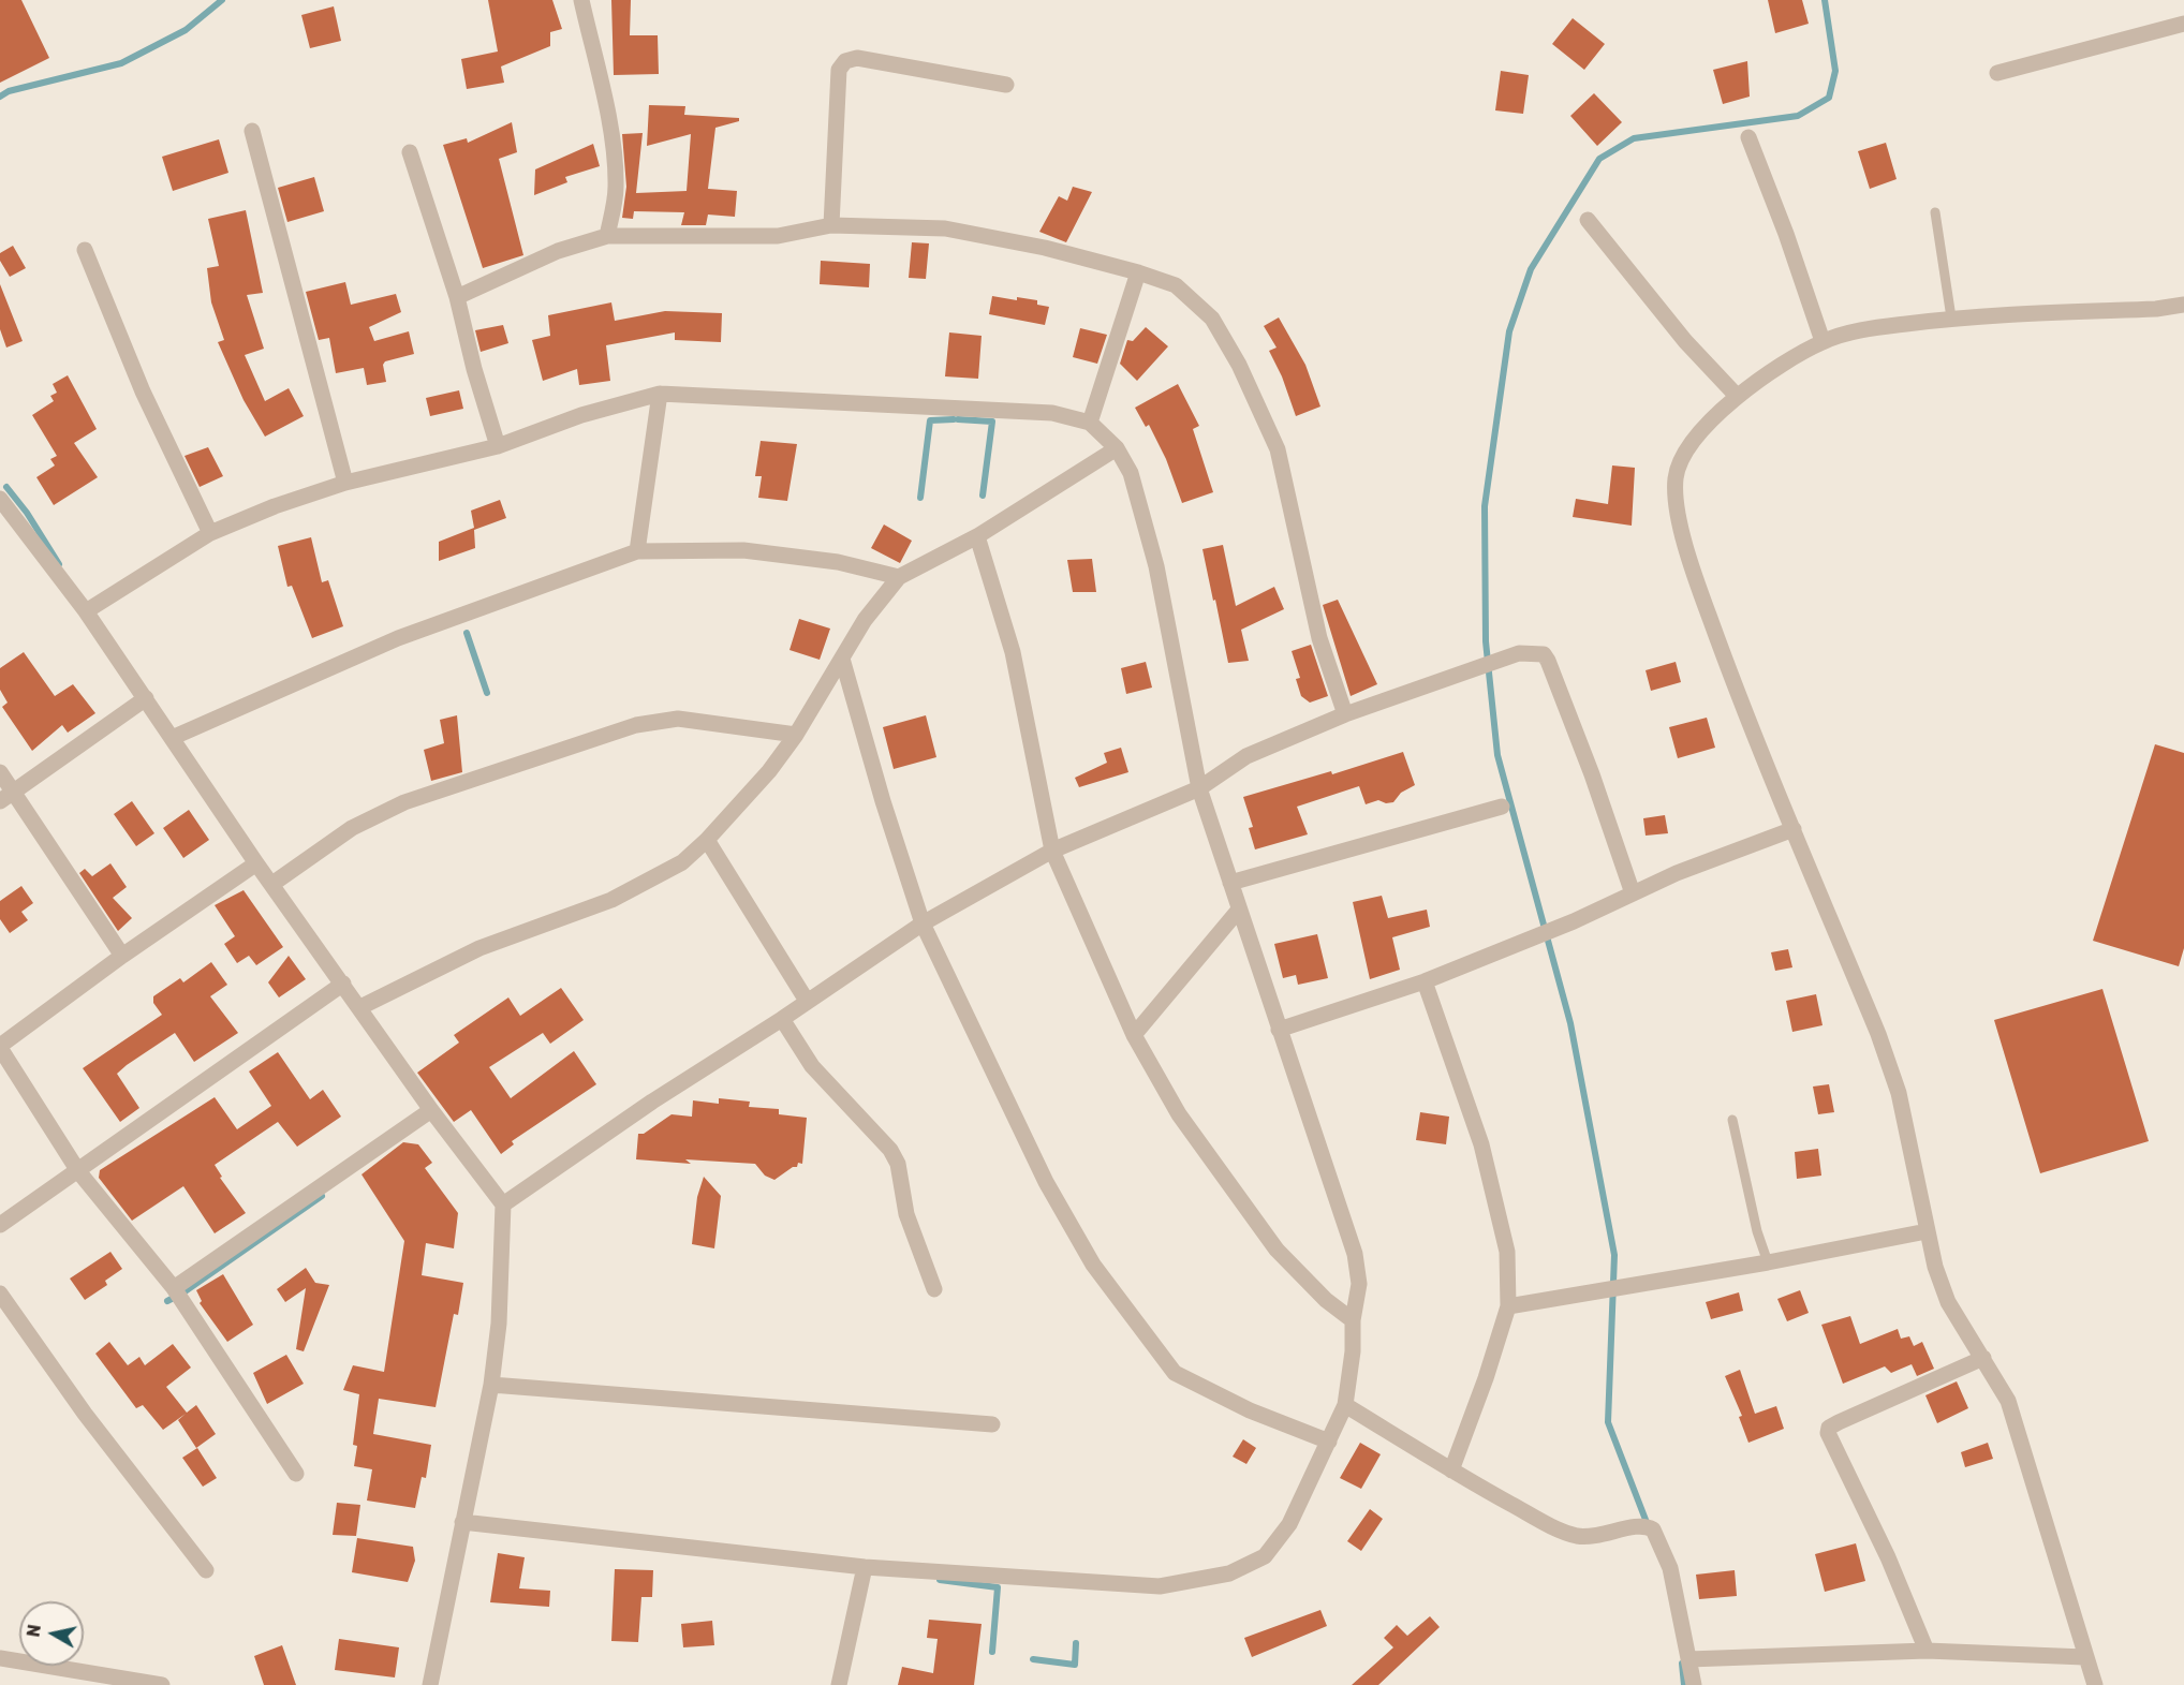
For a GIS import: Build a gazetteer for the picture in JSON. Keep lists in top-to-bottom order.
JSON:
{
  "north": "left"
}
